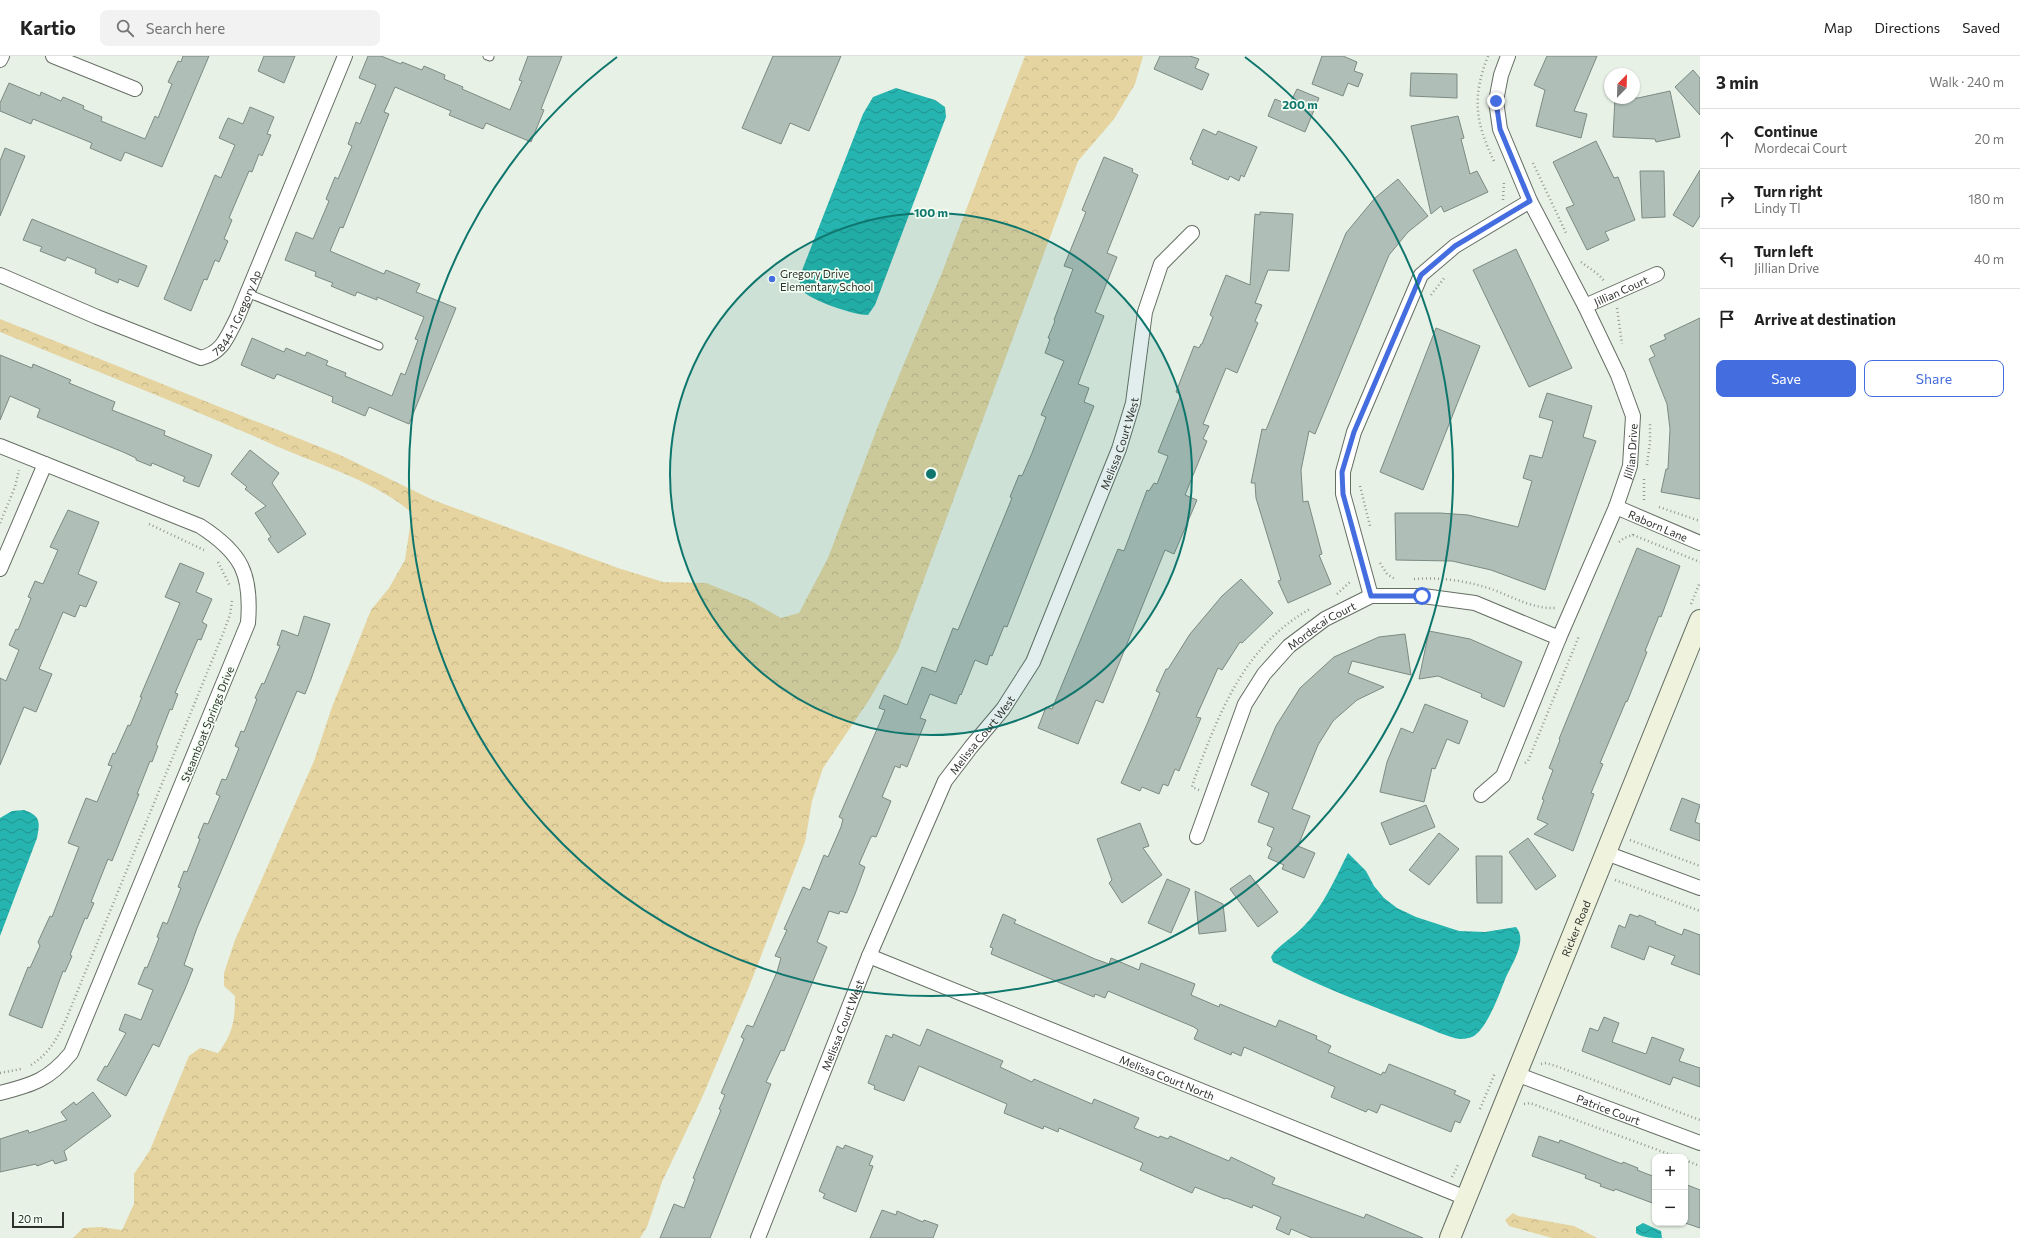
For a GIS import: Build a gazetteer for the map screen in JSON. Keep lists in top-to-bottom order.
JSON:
{
  "streets": {
    "street": [
      "Jillian Court",
      "7844-1 Gregory Ap",
      "Melissa Court West",
      "Jillian Drive",
      "Raborn Lane",
      "Mordecai Court",
      "Steamboat Springs Drive",
      "Ricker Road",
      "Melissa Court North",
      "Patrice Court"
    ]
  },
  "crossings": [
    ["Jillian Court", "Jillian Drive"],
    ["Melissa Court West", "Melissa Court North"],
    ["Jillian Drive", "Raborn Lane"],
    ["Jillian Drive", "Mordecai Court"],
    ["Ricker Road", "Melissa Court North"],
    ["Ricker Road", "Patrice Court"]
  ],
  "places": ["Gregory Drive Elementary School"],
  "scale_bar": "20 m",
  "north": "top right",
  "page": {
    "header": "Kartio",
    "search": "Search here",
    "nav": ["Map", "Directions", "Saved"],
    "heading": ["3 min", "Walk · 240 m"],
    "list": [
      ["Continue", "Mordecai Court", "20 m"],
      ["Turn right", "Lindy Tl", "180 m"],
      ["Turn left", "Jillian Drive", "40 m"],
      "Arrive at destination"
    ],
    "buttons": ["Save", "Share"],
    "map_buttons": ["+", "−"],
    "scale": "20 m"
  },
  "rings": ["200 m", "100 m"]
}
